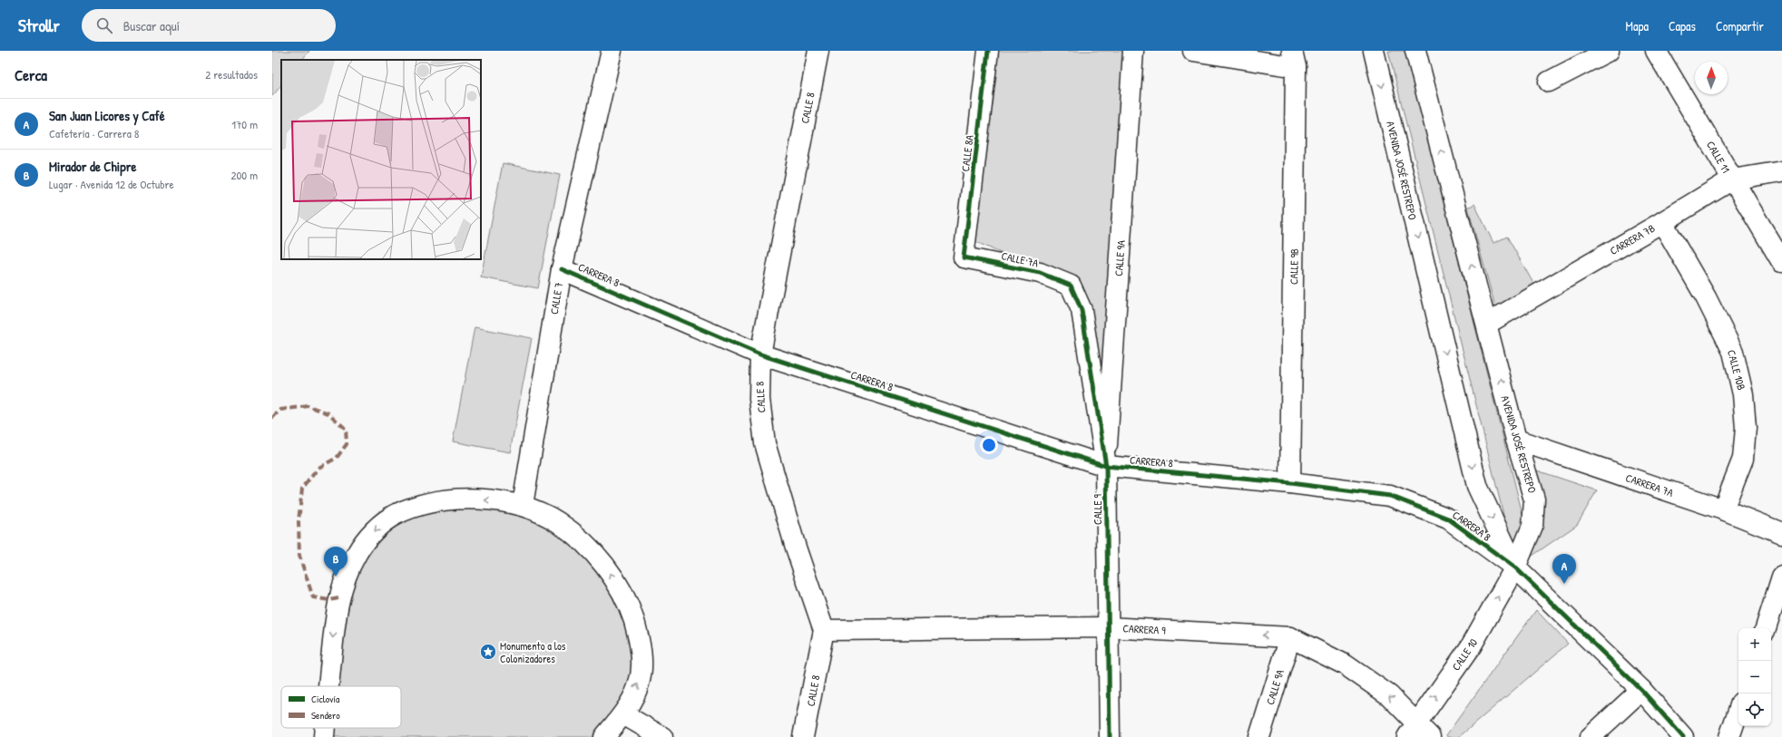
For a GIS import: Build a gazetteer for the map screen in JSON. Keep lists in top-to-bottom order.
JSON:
{
  "streets": {
    "street": [
      "CALLE 8",
      "CALLE 8A",
      "CALLE 11",
      "AVENIDA JOSÉ RESTREPO",
      "CARRERA 7B",
      "CALLE 9A",
      "CALLE 7A",
      "CALLE 9B",
      "CARRERA 8",
      "CALLE 7",
      "CALLE 10B",
      "CARRERA 7A",
      "CALLE 9",
      "CARRERA 9",
      "CALLE 10"
    ]
  },
  "crossings": [
    ["CALLE 8", "CARRERA 8"],
    ["CALLE 8", "CARRERA 9"],
    ["CALLE 8A", "CALLE 7A"],
    ["CALLE 11", "CARRERA 7B"],
    ["AVENIDA JOSÉ RESTREPO", "CARRERA 7B"],
    ["AVENIDA JOSÉ RESTREPO", "CARRERA 8"],
    ["AVENIDA JOSÉ RESTREPO", "CARRERA 7A"],
    ["AVENIDA JOSÉ RESTREPO", "CALLE 10"],
    ["CARRERA 7B", "CALLE 10B"],
    ["CALLE 9A", "CARRERA 8"],
    ["CALLE 9A", "CALLE 9"],
    ["CALLE 9A", "CARRERA 9"],
    ["CALLE 7A", "CALLE 9"],
    ["CALLE 9B", "CARRERA 8"],
    ["CARRERA 8", "CALLE 7"],
    ["CARRERA 8", "CALLE 9"],
    ["CARRERA 8", "CALLE 10"],
    ["CALLE 10B", "CARRERA 7A"],
    ["CALLE 9", "CARRERA 9"],
    ["CARRERA 9", "CALLE 10"]
  ],
  "one_way": ["CARRERA 9"],
  "places": {
    "place": ["Monumento a los Colonizadores"]
  },
  "legend": ["Ciclovía", "Sendero"],
  "north": "top",
  "page": {
    "header": "Strollr",
    "search": "Buscar aquí",
    "nav": ["Mapa", "Capas", "Compartir"],
    "heading": ["Cerca", "2 resultados"],
    "list": [
      {
        "mark": "A",
        "name": "San Juan Licores y Café",
        "note": "Cafetería · Carrera 8",
        "value": "170 m"
      },
      {
        "mark": "B",
        "name": "Mirador de Chipre",
        "note": "Lugar · Avenida 12 de Octubre",
        "value": "200 m"
      }
    ],
    "pins": ["B", "A"],
    "map_buttons": ["+", "−"]
  }
}
